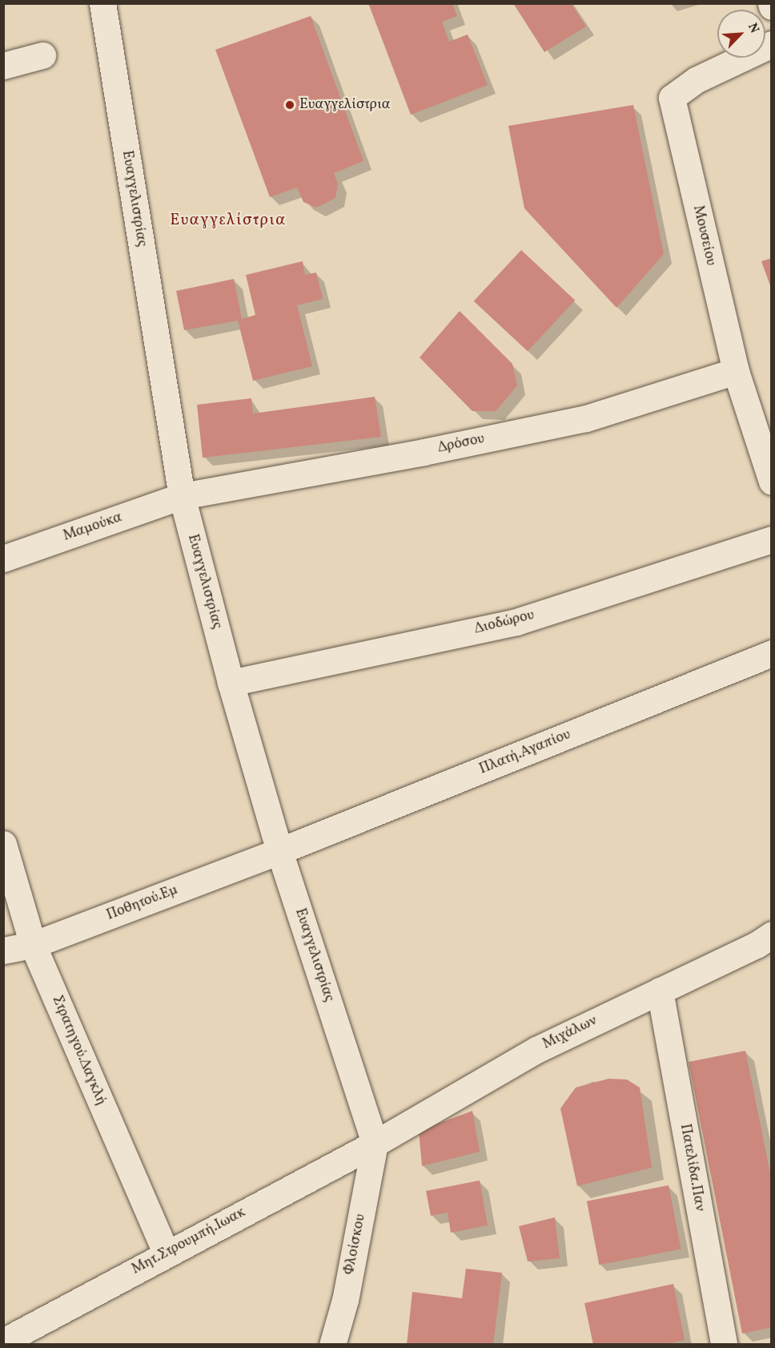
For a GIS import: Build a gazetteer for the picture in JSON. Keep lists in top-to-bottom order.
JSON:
{
  "streets": {
    "street": [
      "Ευαγγελιστρίας",
      "Μουσείου",
      "Δρόσου",
      "Μαμούκα",
      "Διοδώρου",
      "Πλατή.Αγαπίου",
      "Ποθητού.Εμ",
      "Μιχάλων",
      "Στρατηγού.Δαγκλή",
      "Πατελίδα.Παν",
      "Μητ.Στρουμπή.Ιωακ",
      "Φλοίσκου"
    ]
  },
  "crossings": [
    ["Ευαγγελιστρίας", "Δρόσου"],
    ["Ευαγγελιστρίας", "Μαμούκα"],
    ["Ευαγγελιστρίας", "Διοδώρου"],
    ["Ευαγγελιστρίας", "Πλατή.Αγαπίου"],
    ["Ευαγγελιστρίας", "Ποθητού.Εμ"],
    ["Ευαγγελιστρίας", "Μιχάλων"],
    ["Ευαγγελιστρίας", "Μητ.Στρουμπή.Ιωακ"],
    ["Ευαγγελιστρίας", "Φλοίσκου"],
    ["Μουσείου", "Δρόσου"],
    ["Δρόσου", "Μαμούκα"],
    ["Πλατή.Αγαπίου", "Ποθητού.Εμ"],
    ["Ποθητού.Εμ", "Στρατηγού.Δαγκλή"],
    ["Μιχάλων", "Πατελίδα.Παν"],
    ["Μιχάλων", "Μητ.Στρουμπή.Ιωακ"],
    ["Μιχάλων", "Φλοίσκου"],
    ["Στρατηγού.Δαγκλή", "Μητ.Στρουμπή.Ιωακ"],
    ["Μητ.Στρουμπή.Ιωακ", "Φλοίσκου"]
  ],
  "districts": ["Ευαγγελίστρια"],
  "places": ["Ευαγγελίστρια"],
  "north": "top right"
}
